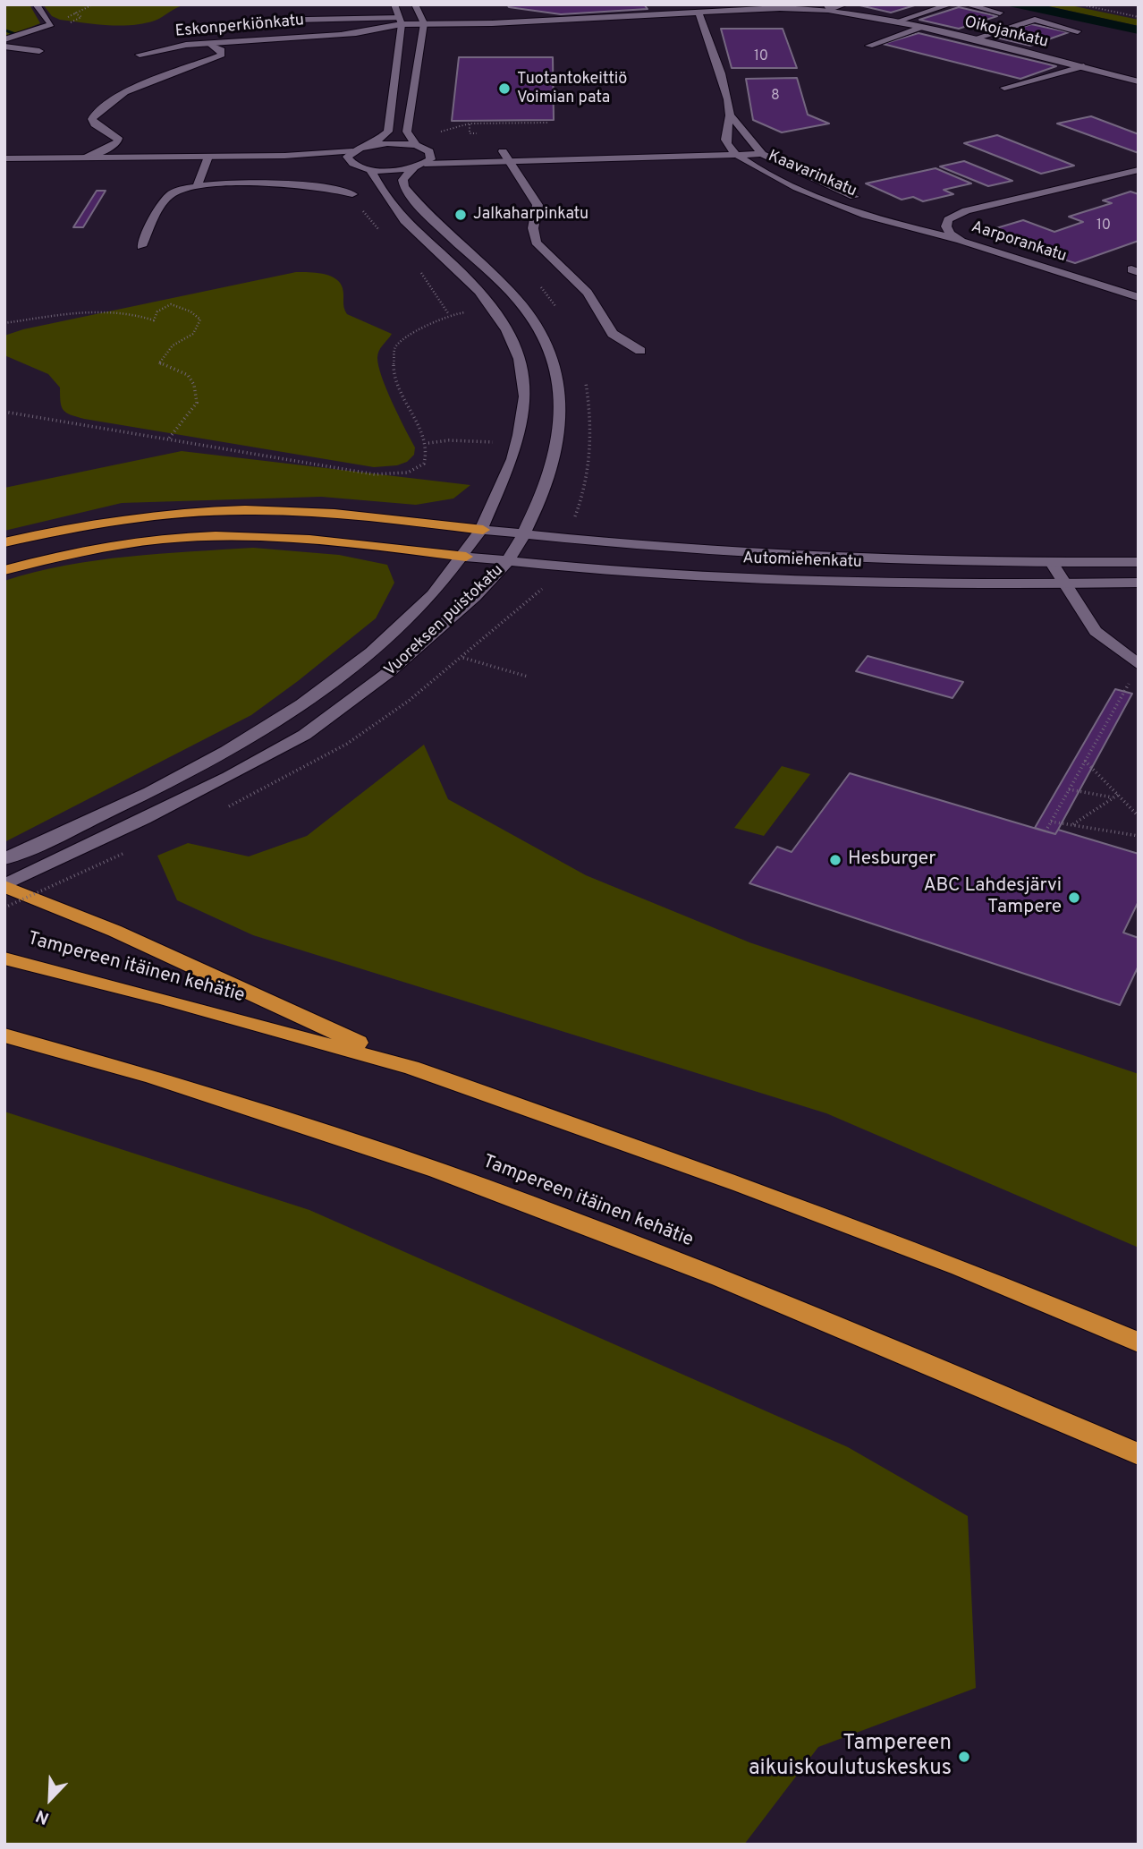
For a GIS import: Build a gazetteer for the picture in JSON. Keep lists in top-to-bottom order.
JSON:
{
  "streets": {
    "highway": ["Tampereen itäinen kehätie"],
    "main road": [
      "Eskonperkiönkatu",
      "Oikojankatu",
      "Kaavarinkatu",
      "Aarporankatu",
      "Automiehenkatu",
      "Vuoreksen puistokatu"
    ]
  },
  "crossings": [
    ["Eskonperkiönkatu", "Oikojankatu"],
    ["Oikojankatu", "Kaavarinkatu"],
    ["Kaavarinkatu", "Aarporankatu"],
    ["Automiehenkatu", "Vuoreksen puistokatu"]
  ],
  "places": [
    "Tuotantokeittiö Voimian pata",
    "Jalkaharpinkatu",
    "Hesburger",
    "ABC Lahdesjärvi Tampere",
    "Tampereen aikuiskoulutuskeskus"
  ],
  "house_numbers": ["10", "8", "10"],
  "north": "bottom left"
}
